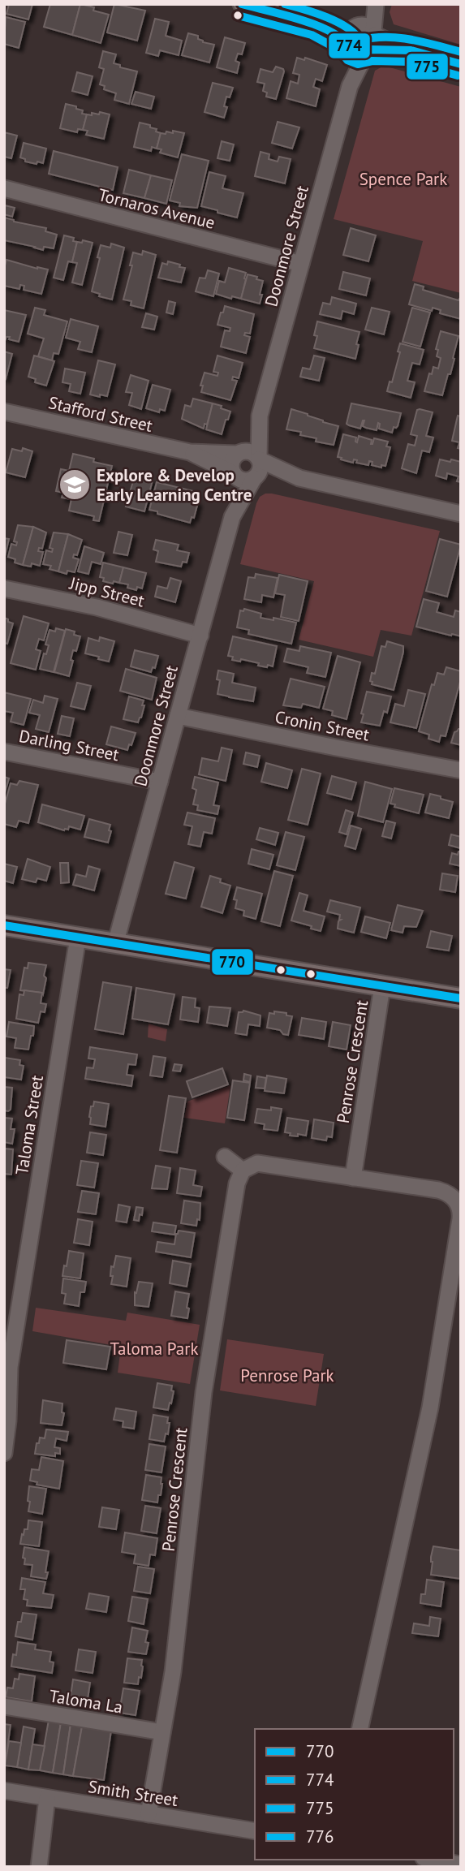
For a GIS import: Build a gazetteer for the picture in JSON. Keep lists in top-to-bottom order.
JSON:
{
  "streets": {
    "street": [
      "Tornaros Avenue",
      "Doonmore Street",
      "Stafford Street",
      "Jipp Street",
      "Cronin Street",
      "Darling Street",
      "Penrose Crescent",
      "Taloma Street",
      "Taloma La",
      "Smith Street"
    ]
  },
  "crossings": [
    ["Tornaros Avenue", "Doonmore Street"],
    ["Doonmore Street", "Stafford Street"],
    ["Doonmore Street", "Jipp Street"],
    ["Doonmore Street", "Cronin Street"],
    ["Doonmore Street", "Darling Street"],
    ["Penrose Crescent", "Taloma La"],
    ["Penrose Crescent", "Smith Street"]
  ],
  "parks": ["Spence Park", "Taloma Park", "Penrose Park"],
  "places": {
    "school or university": ["Explore & Develop Early Learning Centre"]
  },
  "lines": [
    "transit line 774",
    "transit line 776",
    "transit line 775",
    "transit line 770"
  ],
  "legend": [
    "770",
    "774",
    "775",
    "776"
  ]
}
